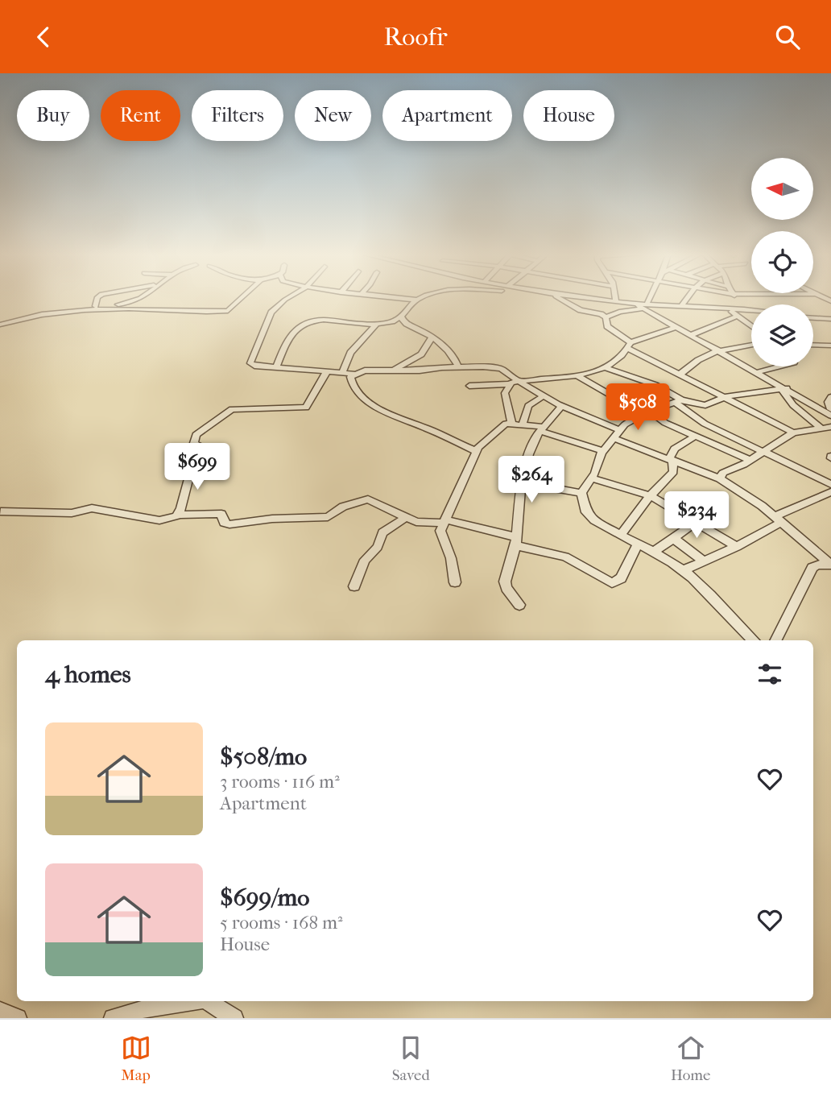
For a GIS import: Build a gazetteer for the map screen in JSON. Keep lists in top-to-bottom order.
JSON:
{
  "north": "left",
  "page": {
    "header": "Roofr",
    "chip": [
      "Buy",
      "Rent",
      "Filters",
      "New",
      "Apartment",
      "House"
    ],
    "price": [
      "$508",
      "$699",
      "$264",
      "$234"
    ],
    "heading": "4 homes",
    "list": [
      {
        "name": "$508/mo",
        "note": "3 rooms · 116 m² · Apartment"
      },
      {
        "name": "$699/mo",
        "note": "5 rooms · 168 m² · House"
      }
    ],
    "tabs": ["Map", "Saved", "Home"]
  }
}
